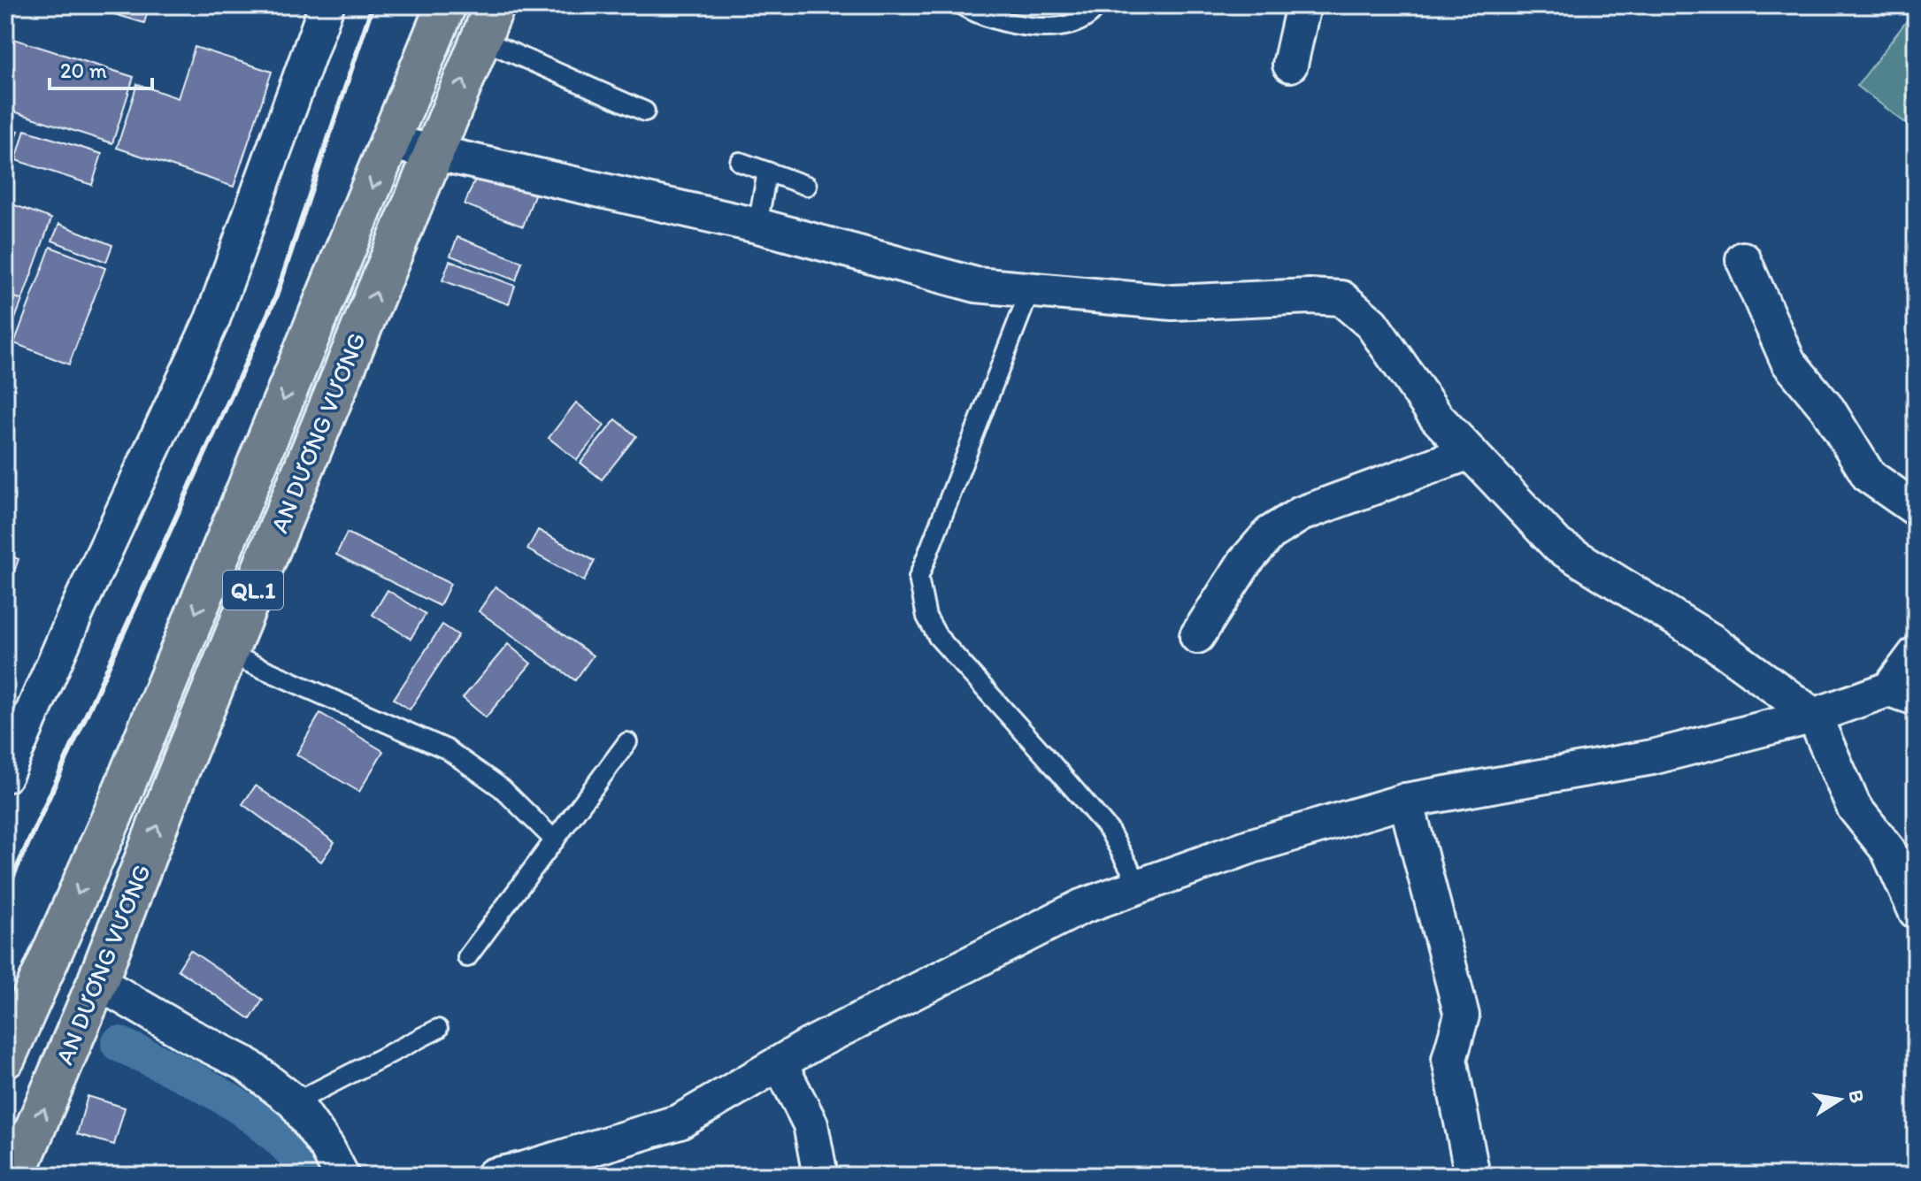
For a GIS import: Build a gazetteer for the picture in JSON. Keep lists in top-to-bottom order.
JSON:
{
  "streets": {
    "main road": ["AN DƯƠNG VƯƠNG", "QL.1"]
  },
  "scale_bar": "20 m",
  "north": "right"
}
